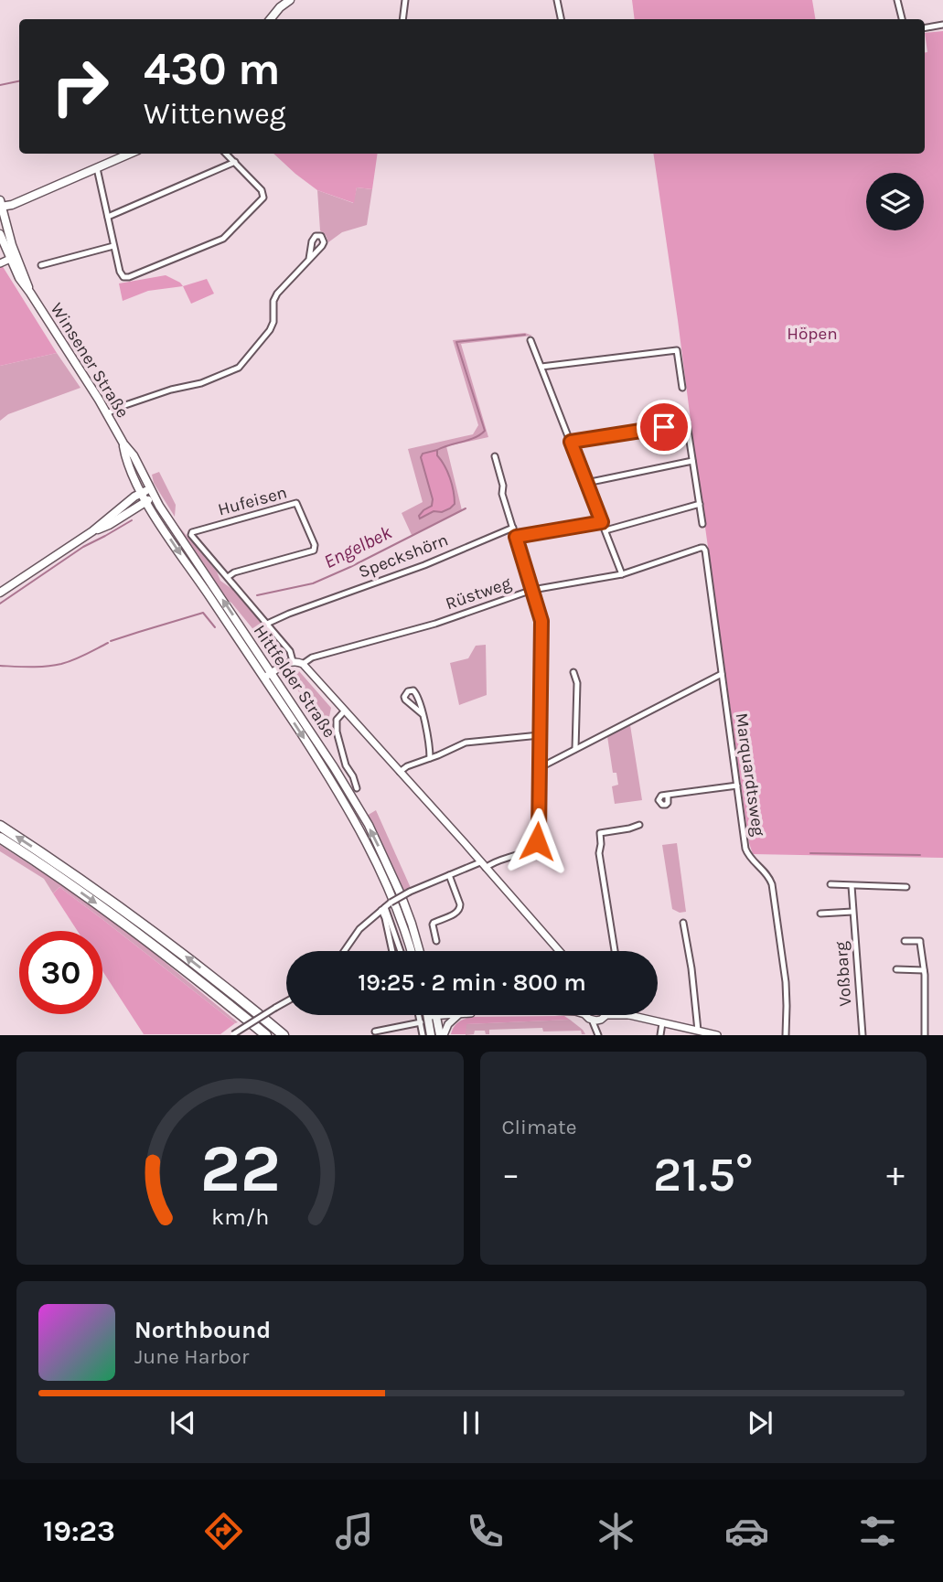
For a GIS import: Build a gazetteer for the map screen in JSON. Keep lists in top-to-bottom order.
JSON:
{
  "streets": {
    "main road": ["Winsener Straße", "Hittfelder Straße"],
    "street": [
      "Hufeisen",
      "Speckshörn",
      "Rüstweg",
      "Marquardtsweg",
      "Voßbarg"
    ]
  },
  "crossings": [
    ["Winsener Straße", "Hittfelder Straße"],
    ["Rüstweg", "Marquardtsweg"]
  ],
  "water": ["Engelbek"],
  "parks": ["Höpen"],
  "page": {
    "turn": ["430 m", "Wittenweg"],
    "limit": "30",
    "trip": "19:25 · 2 min · 800 m",
    "tile": "Climate",
    "heat": ["−", "21.5°", "+"],
    "song": ["Northbound", "June Harbor"],
    "tabs": "19:23",
    "gauge": ["22", "km/h"]
  }
}
